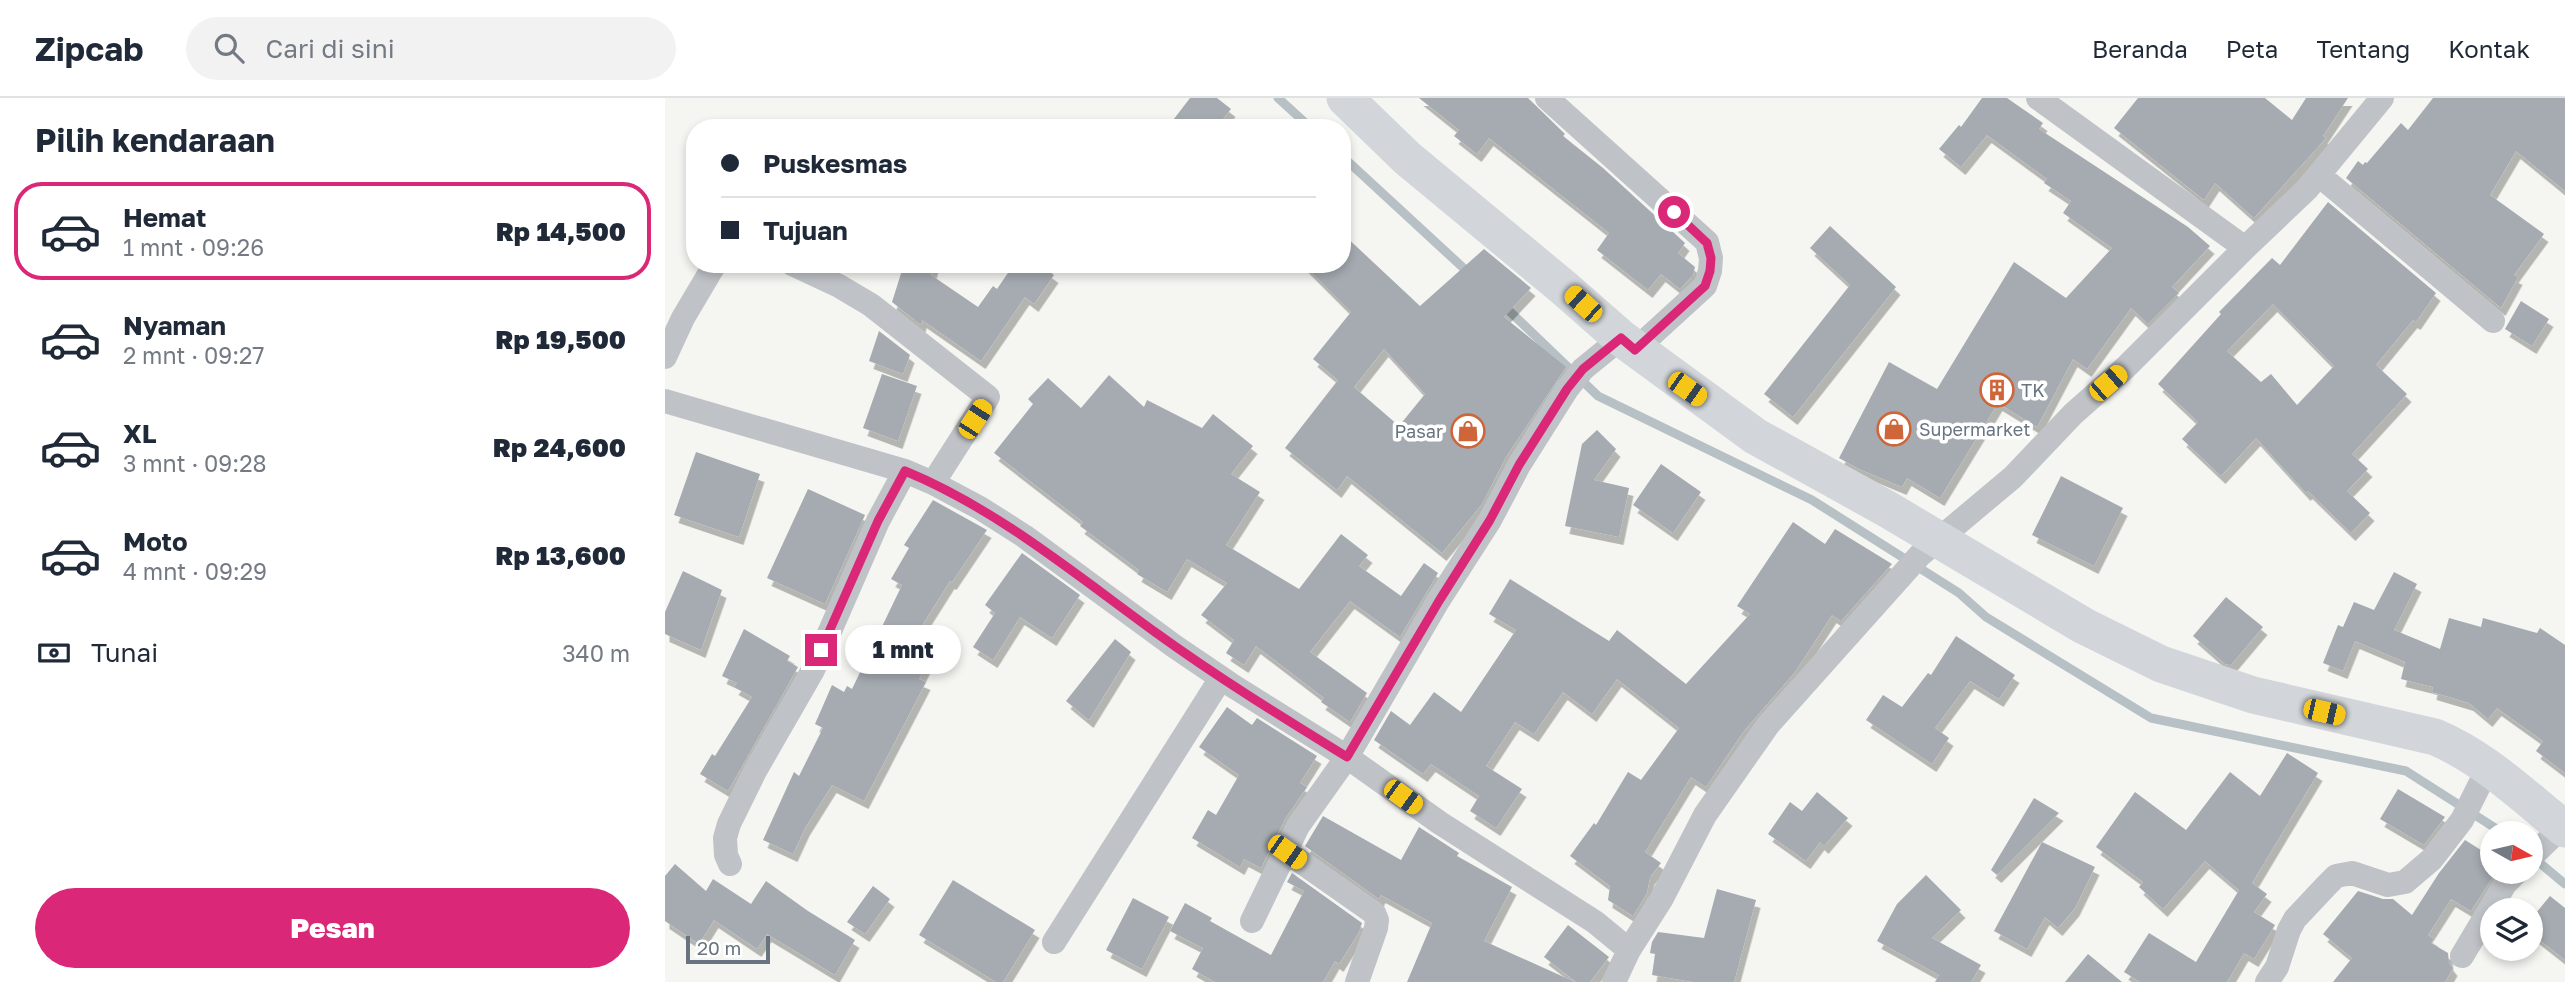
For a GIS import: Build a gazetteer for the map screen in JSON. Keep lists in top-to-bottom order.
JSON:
{
  "places": {
    "building": ["TK"],
    "shop": ["Supermarket", "Pasar"]
  },
  "scale_bar": "20 m",
  "north": "right",
  "page": {
    "header": "Zipcab",
    "search": "Cari di sini",
    "nav": [
      "Beranda",
      "Peta",
      "Tentang",
      "Kontak"
    ],
    "heading": "Pilih kendaraan",
    "banner": ["Puskesmas", "Tujuan"],
    "list": [
      {
        "name": "Hemat",
        "note": "1 mnt · 09:26",
        "value": "Rp 14,500"
      },
      {
        "name": "Nyaman",
        "note": "2 mnt · 09:27",
        "value": "Rp 19,500"
      },
      {
        "name": "XL",
        "note": "3 mnt · 09:28",
        "value": "Rp 24,600"
      },
      {
        "name": "Moto",
        "note": "4 mnt · 09:29",
        "value": "Rp 13,600"
      }
    ],
    "pay": ["Tunai", "340 m"],
    "bubble": "1 mnt",
    "buttons": "Pesan",
    "scale": "20 m"
  }
}
